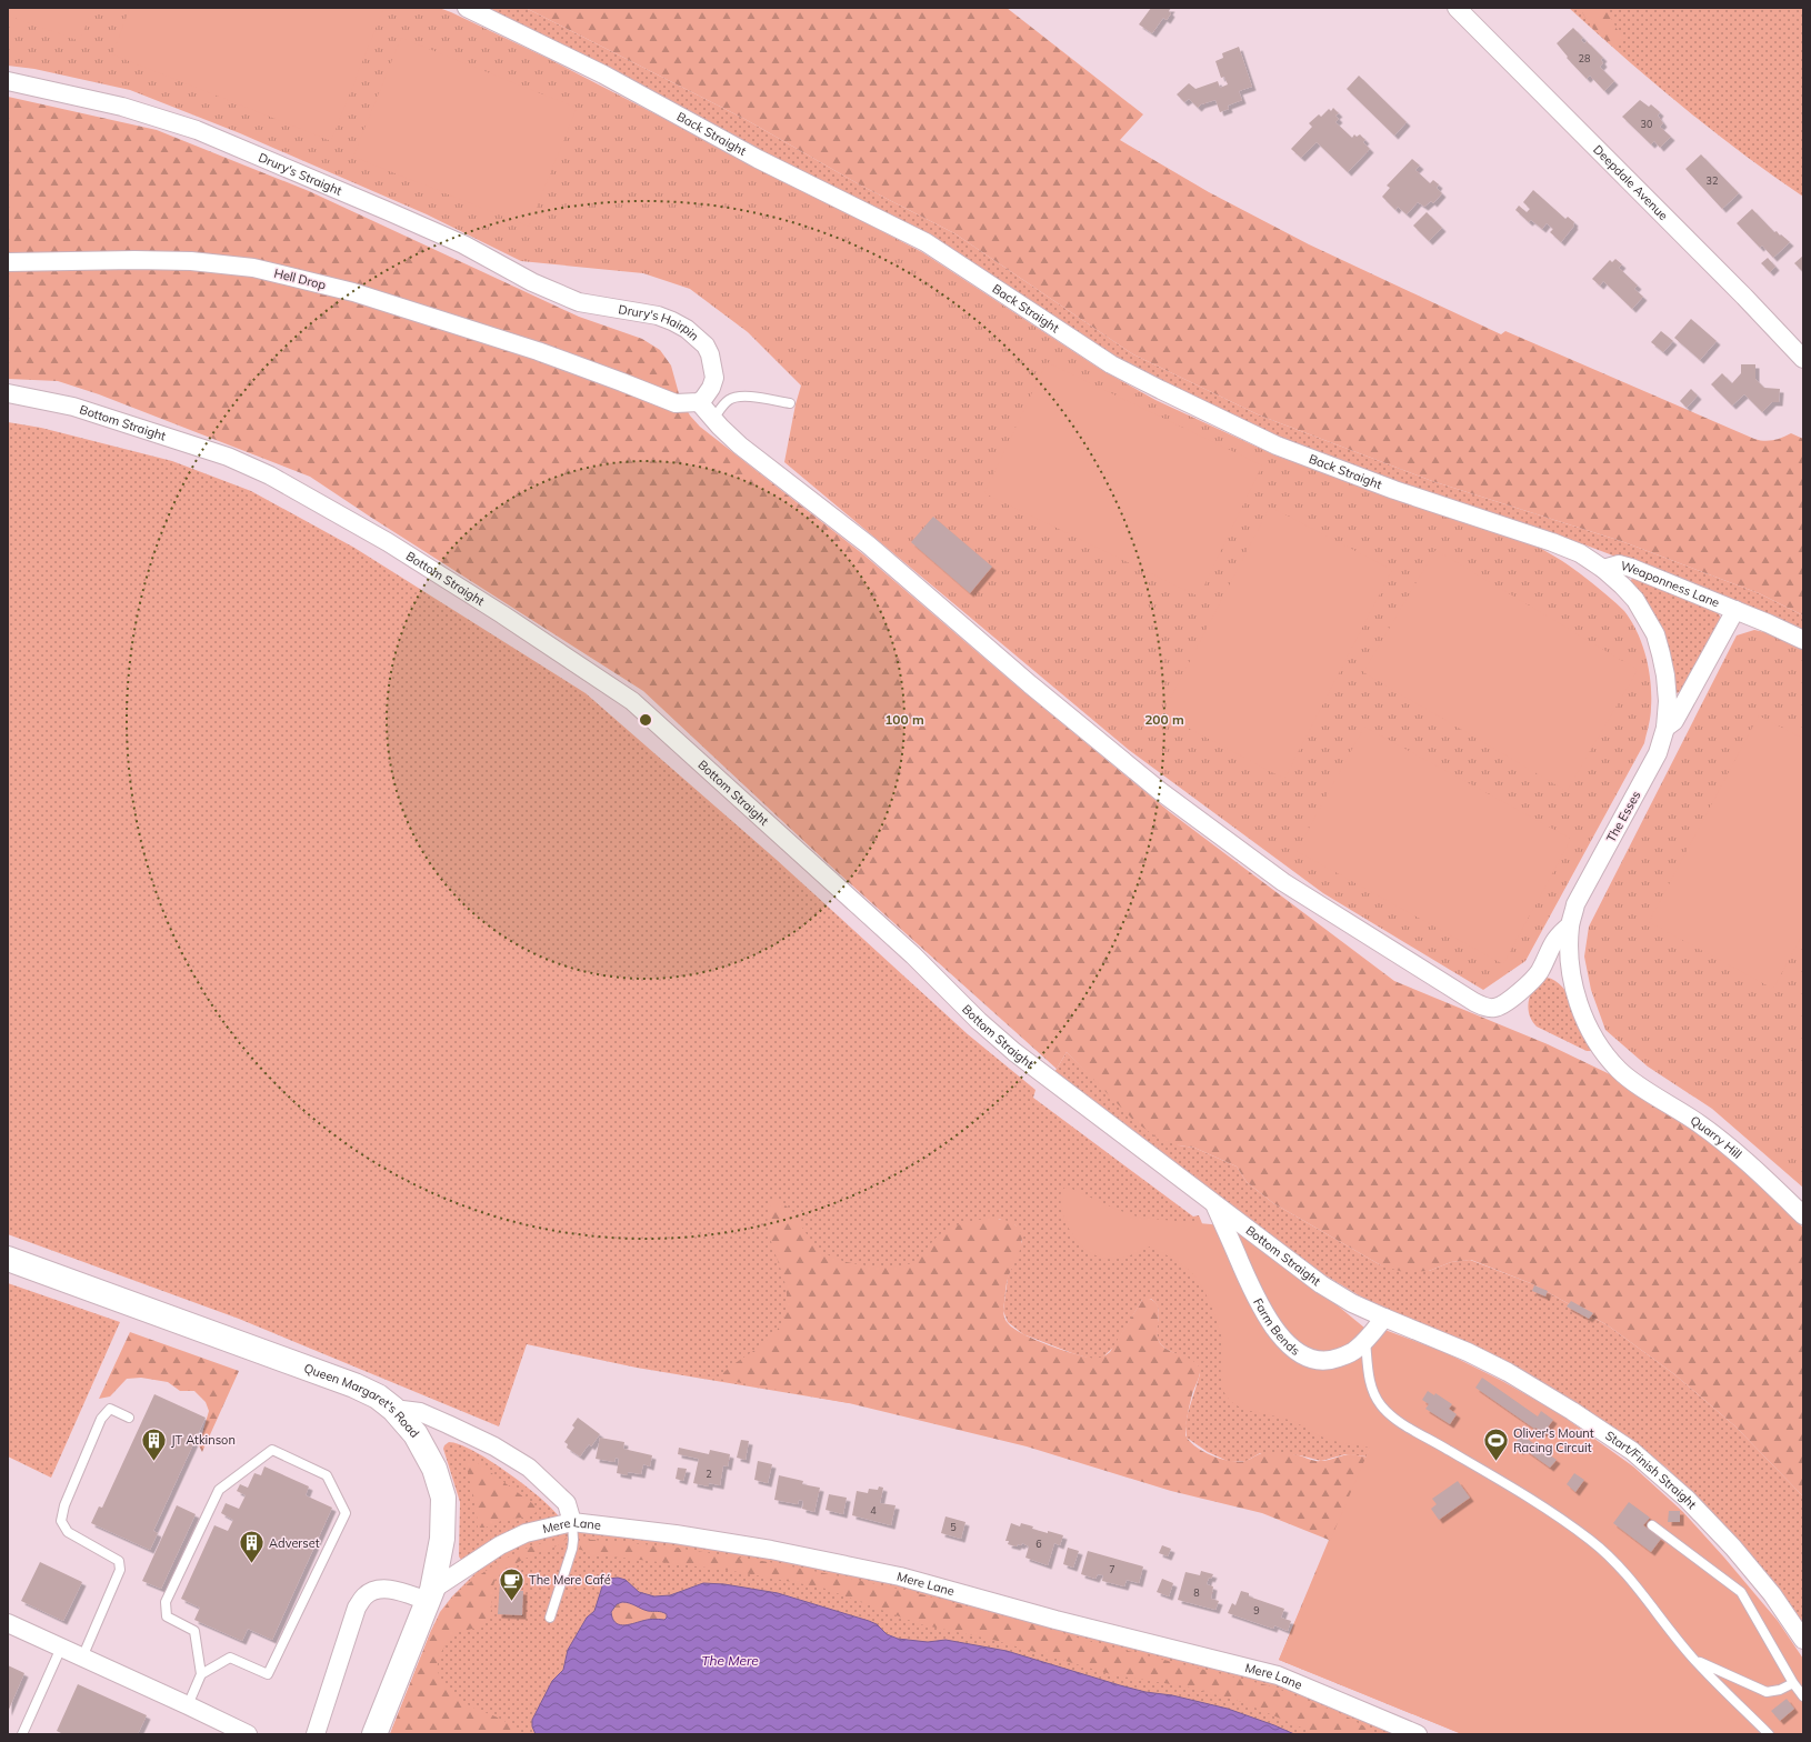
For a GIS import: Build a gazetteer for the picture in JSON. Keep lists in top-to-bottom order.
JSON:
{
  "streets": {
    "main road": ["Queen Margaret's Road"],
    "street": [
      "Back Straight",
      "Drury's Straight",
      "Deepdale Avenue",
      "Hell Drop",
      "Drury's Hairpin",
      "Bottom Straight",
      "Weaponness Lane",
      "The Esses",
      "Quarry Hill",
      "Farm Bends",
      "Start/Finish Straight",
      "Mere Lane"
    ]
  },
  "crossings": [
    ["Back Straight", "Weaponness Lane"],
    ["Back Straight", "The Esses"],
    ["Drury's Straight", "Drury's Hairpin"],
    ["Hell Drop", "Drury's Hairpin"],
    ["Bottom Straight", "Farm Bends"],
    ["Bottom Straight", "Start/Finish Straight"],
    ["Weaponness Lane", "The Esses"],
    ["The Esses", "Quarry Hill"],
    ["Farm Bends", "Start/Finish Straight"],
    ["Queen Margaret's Road", "Mere Lane"]
  ],
  "water": ["The Mere"],
  "places": {
    "building": ["JT Atkinson", "Adverset"],
    "sports": ["Oliver's Mount Racing Circuit"],
    "cafe": ["The Mere Café"]
  },
  "house_numbers": [
    "28",
    "30",
    "32",
    "2",
    "4",
    "5",
    "6",
    "7",
    "8",
    "9"
  ],
  "rings": ["100 m", "200 m"]
}
